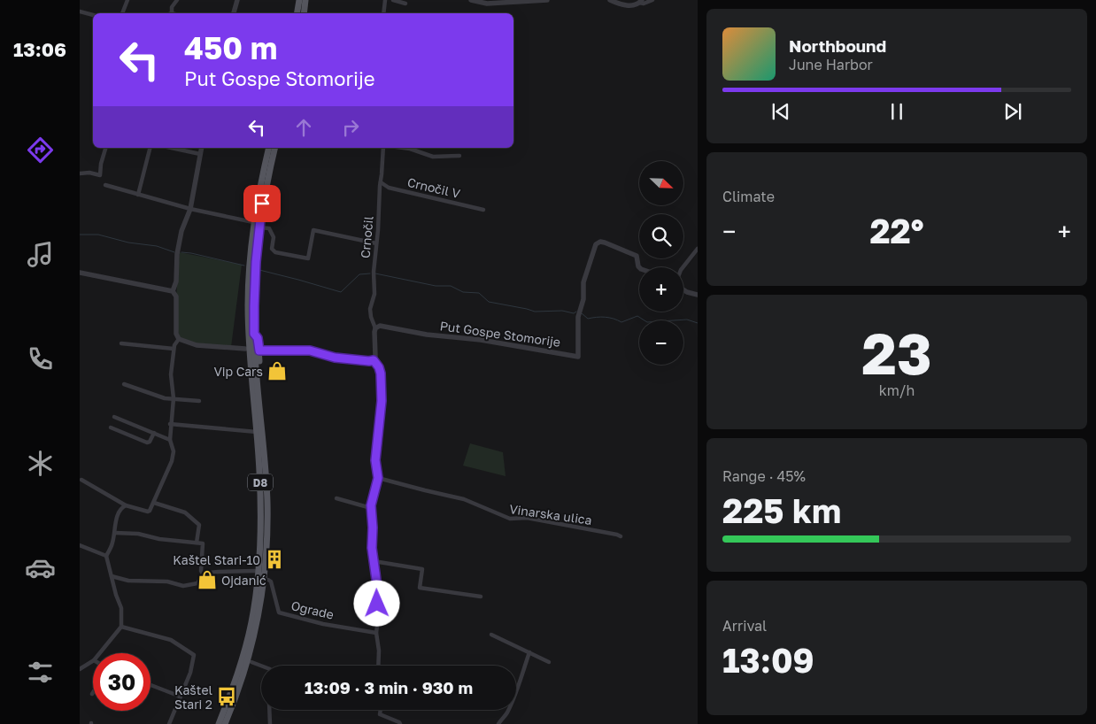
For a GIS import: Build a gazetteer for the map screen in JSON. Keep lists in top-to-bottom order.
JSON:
{
  "streets": {
    "main road": ["D8"],
    "street": [
      "Crnočil V",
      "Crnočil",
      "Put Gospe Stomorije",
      "Vinarska ulica",
      "Ograde"
    ]
  },
  "crossings": [
    ["Crnočil V", "Crnočil"],
    ["Crnočil", "Put Gospe Stomorije"]
  ],
  "places": {
    "shop": ["Vip Cars", "Ojdanić"],
    "building": ["Kaštel Stari-10"],
    "bus stop": ["Kaštel Stari 2"]
  },
  "north": "bottom right",
  "page": {
    "tabs": "13:06",
    "turn": ["450 m", "Put Gospe Stomorije"],
    "song": ["Northbound", "June Harbor"],
    "tile": [
      "Climate",
      ["23", "km/h"],
      ["Range · 45%", "225 km"],
      ["Arrival", "13:09"]
    ],
    "map_buttons": ["+", "−"],
    "heat": ["−", "22°", "+"],
    "limit": "30",
    "trip": "13:09 · 3 min · 930 m"
  }
}
